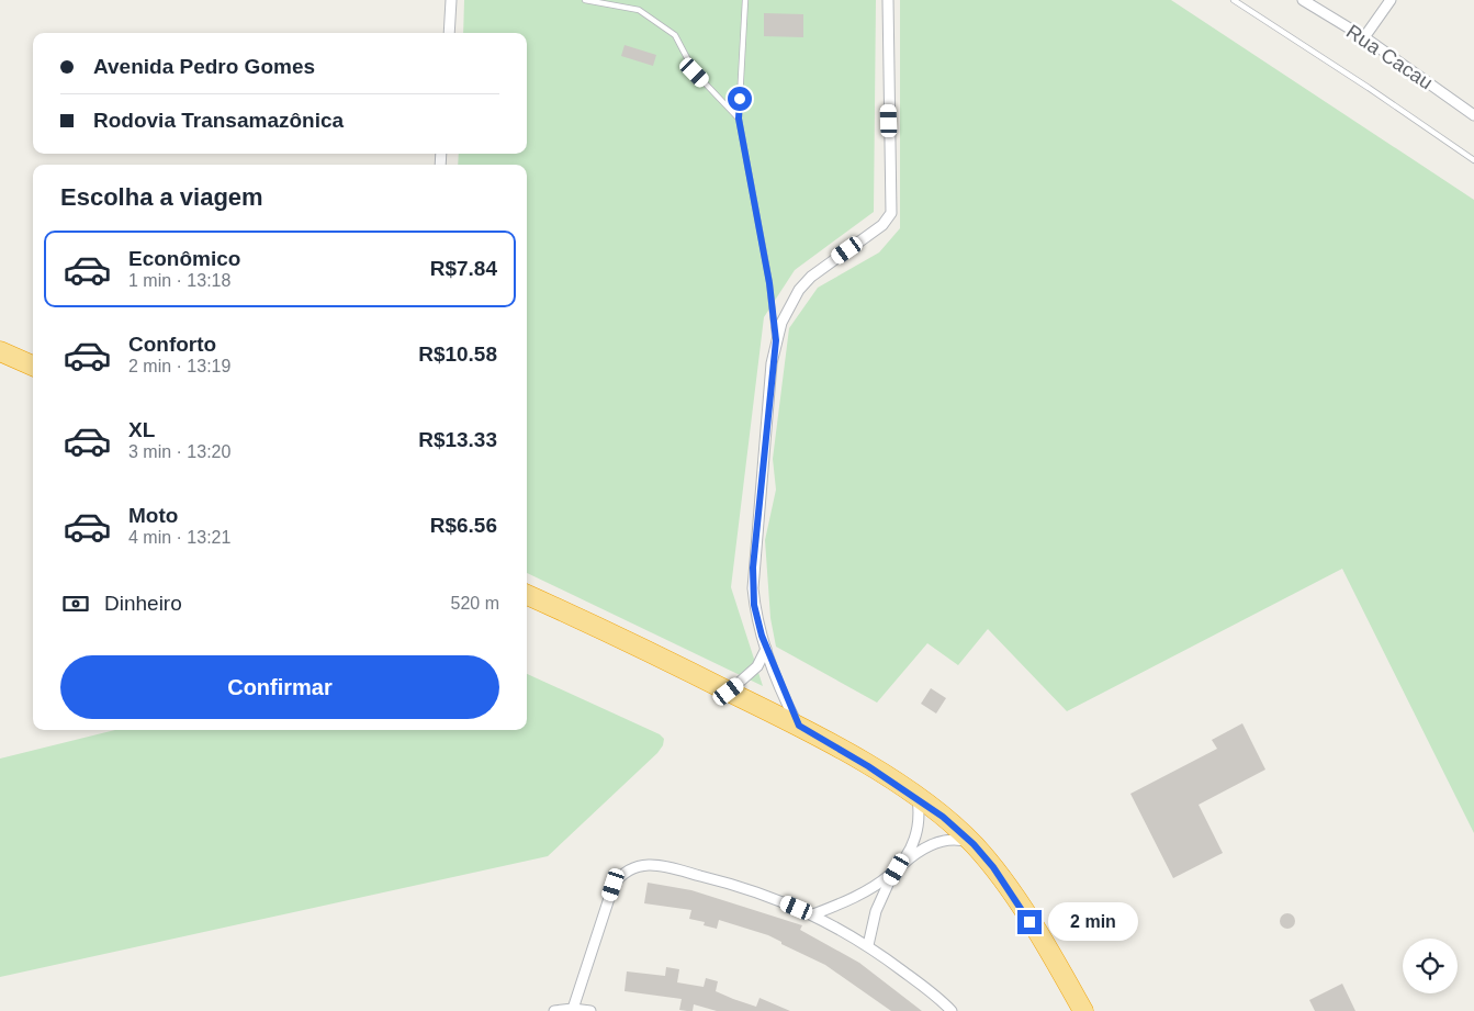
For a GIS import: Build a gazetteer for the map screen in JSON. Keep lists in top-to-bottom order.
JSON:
{
  "streets": {
    "street": ["Rua Cacau"]
  },
  "page": {
    "banner": ["Avenida Pedro Gomes", "Rodovia Transamazônica"],
    "heading": "Escolha a viagem",
    "list": [
      {
        "name": "Econômico",
        "note": "1 min · 13:18",
        "value": "R$7.84"
      },
      {
        "name": "Conforto",
        "note": "2 min · 13:19",
        "value": "R$10.58"
      },
      {
        "name": "XL",
        "note": "3 min · 13:20",
        "value": "R$13.33"
      },
      {
        "name": "Moto",
        "note": "4 min · 13:21",
        "value": "R$6.56"
      }
    ],
    "pay": ["Dinheiro", "520 m"],
    "buttons": "Confirmar",
    "bubble": "2 min"
  }
}
